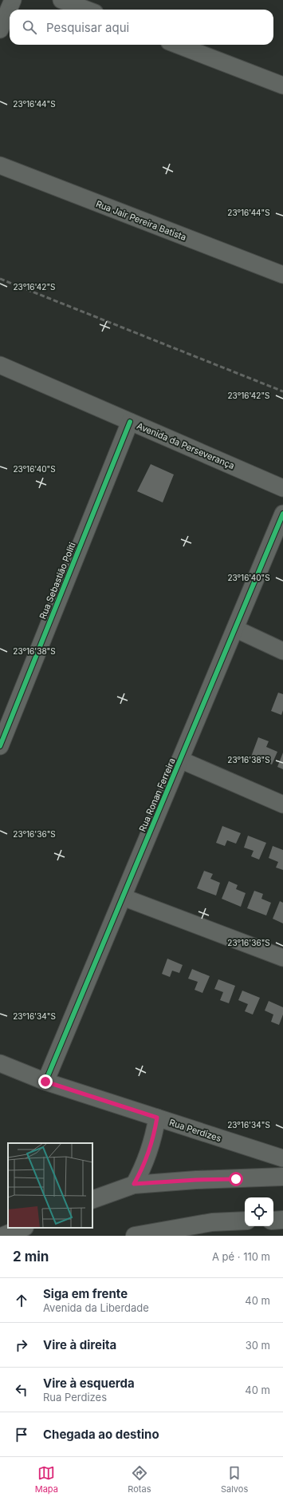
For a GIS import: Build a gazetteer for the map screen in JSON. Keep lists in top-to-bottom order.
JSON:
{
  "streets": {
    "street": [
      "Rua Jair Pereira Batista",
      "Avenida da Perseverança",
      "Rua Sebastião Politi",
      "Rua Ronan Ferreira",
      "Rua Perdizes"
    ]
  },
  "crossings": [
    ["Avenida da Perseverança", "Rua Sebastião Politi"],
    ["Rua Ronan Ferreira", "Rua Perdizes"]
  ],
  "page": {
    "search": "Pesquisar aqui",
    "heading": ["2 min", "A pé · 110 m"],
    "list": [
      ["Siga em frente", "Avenida da Liberdade", "40 m"],
      ["Vire à direita", "30 m"],
      ["Vire à esquerda", "Rua Perdizes", "40 m"],
      "Chegada ao destino"
    ],
    "nav": ["Mapa", "Rotas", "Salvos"]
  },
  "coordinates": [
    "23°16'44\"S",
    "23°16'42\"S",
    "23°16'40\"S",
    "23°16'38\"S",
    "23°16'36\"S",
    "23°16'34\"S"
  ]
}
